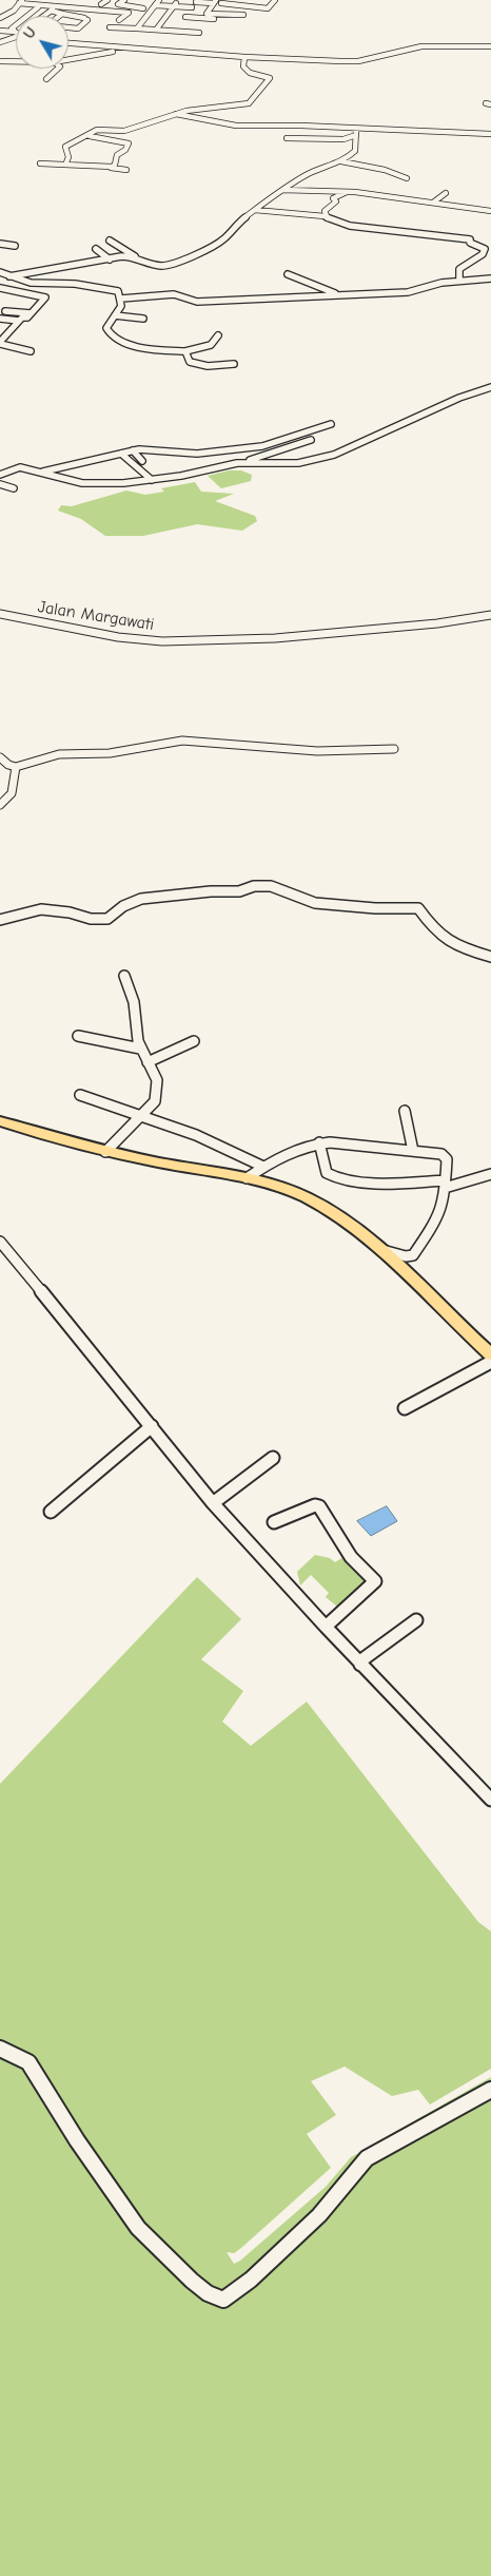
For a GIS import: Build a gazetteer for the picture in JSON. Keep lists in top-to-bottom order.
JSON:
{
  "streets": {
    "street": ["Jalan Margawati"]
  },
  "north": "top left"
}
